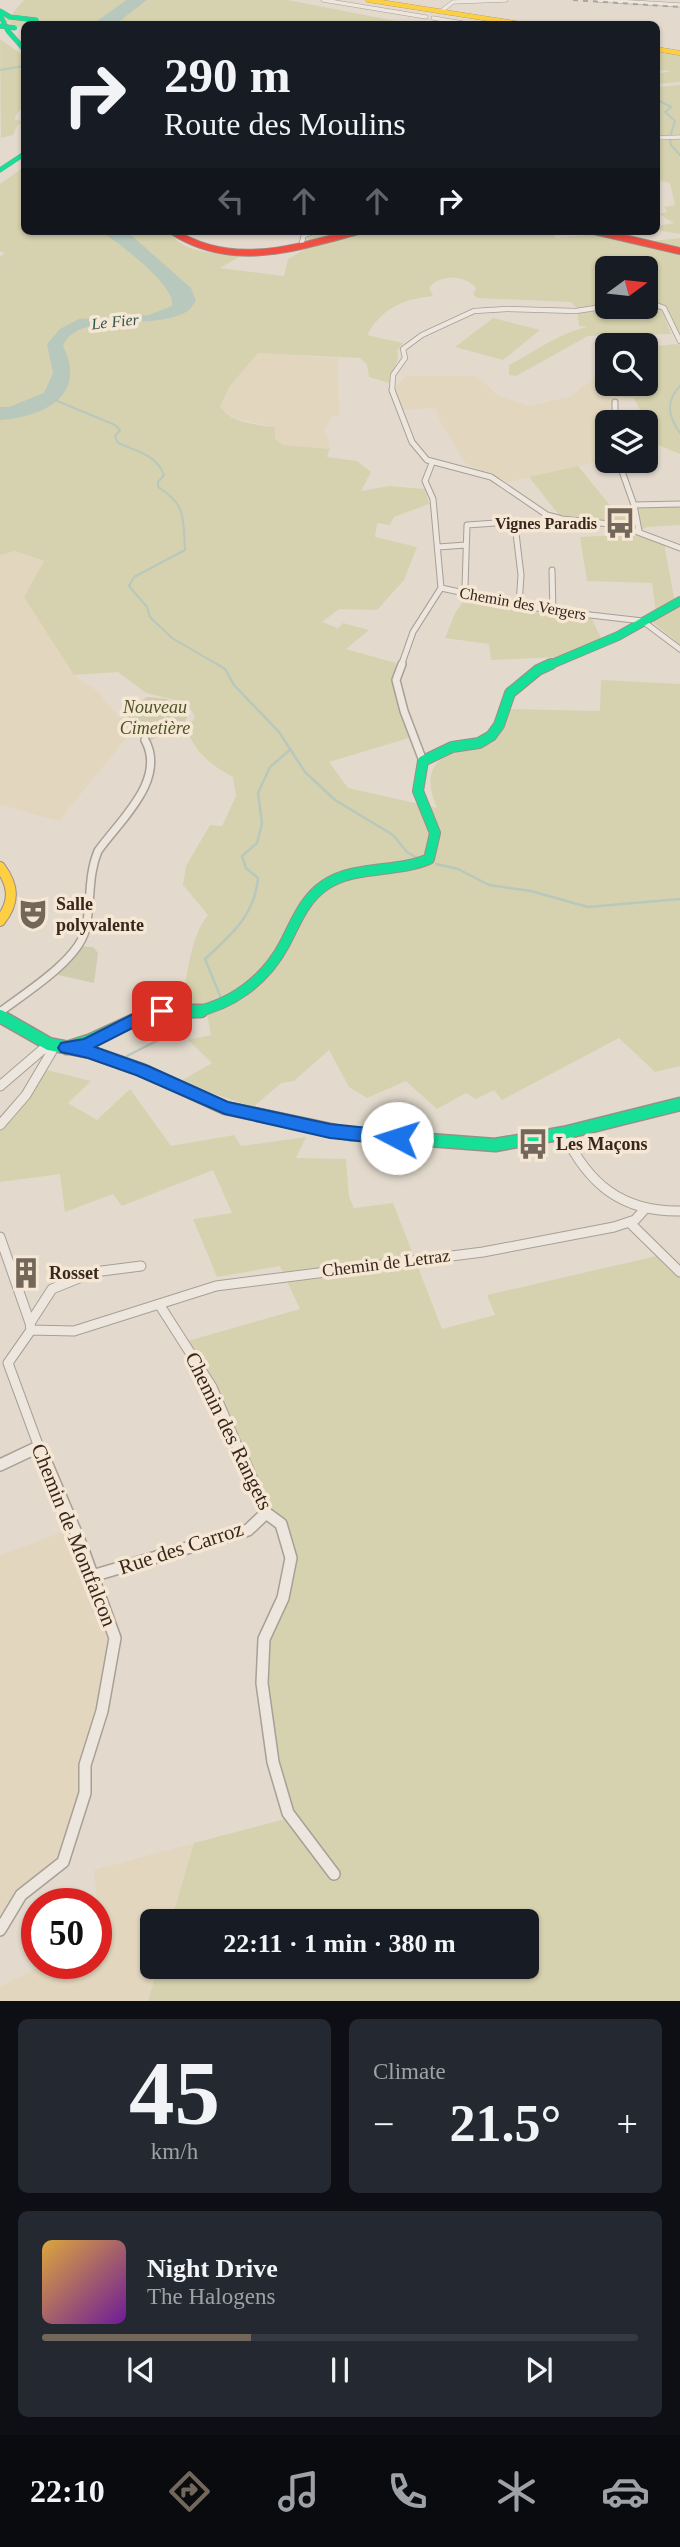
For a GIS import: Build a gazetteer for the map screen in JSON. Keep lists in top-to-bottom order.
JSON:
{
  "streets": {
    "street": [
      "Chemin des Vergers",
      "Chemin de Letraz",
      "Chemin des Rangets",
      "Chemin de Montfalcon",
      "Rue des Carroz"
    ]
  },
  "crossings": [
    ["Chemin de Letraz", "Chemin des Rangets"],
    ["Chemin des Rangets", "Rue des Carroz"],
    ["Chemin de Montfalcon", "Rue des Carroz"]
  ],
  "water": ["Le Fier"],
  "parks": ["Nouveau Cimetière"],
  "places": {
    "bus stop": ["Vignes Paradis", "Les Maçons"],
    "theatre": ["Salle polyvalente"],
    "building": ["Rosset"]
  },
  "north": "right",
  "page": {
    "turn": ["290 m", "Route des Moulins"],
    "limit": "50",
    "trip": "22:11 · 1 min · 380 m",
    "tile": [
      ["45", "km/h"],
      "Climate"
    ],
    "heat": ["−", "21.5°", "+"],
    "song": ["Night Drive", "The Halogens"],
    "tabs": "22:10"
  }
}
